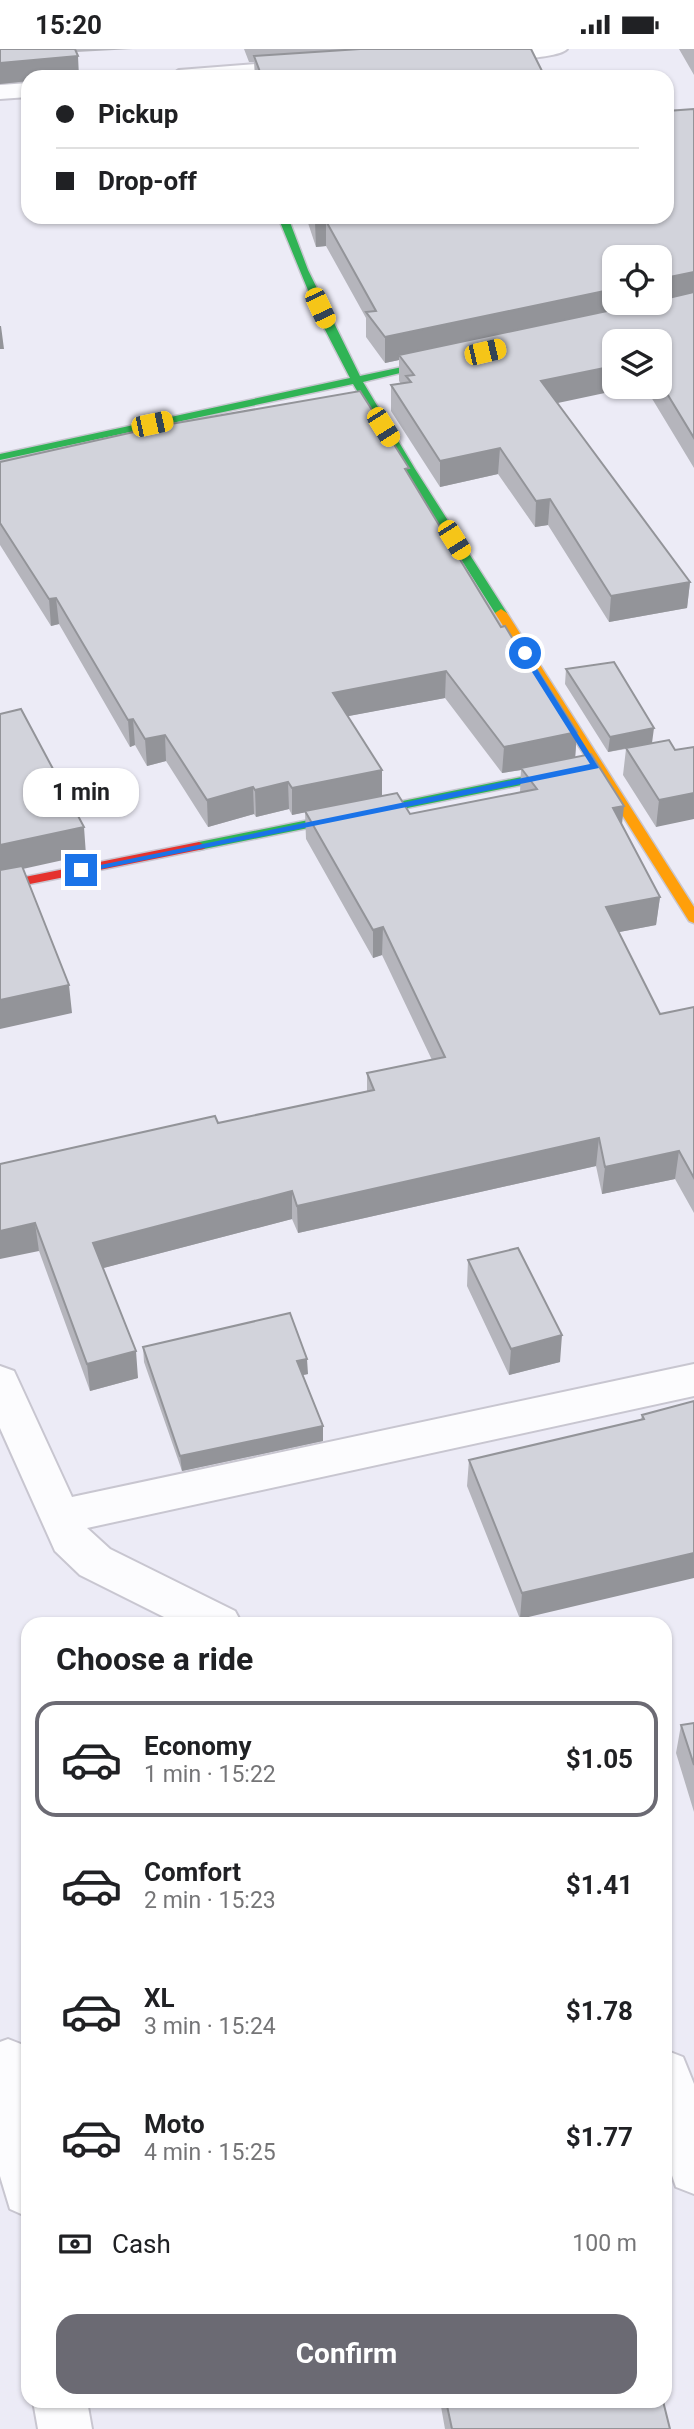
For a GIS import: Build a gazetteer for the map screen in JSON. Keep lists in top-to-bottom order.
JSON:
{
  "page": {
    "status": "15:20",
    "banner": ["Pickup", "Drop-off"],
    "bubble": "1 min",
    "heading": "Choose a ride",
    "list": [
      {
        "name": "Economy",
        "note": "1 min · 15:22",
        "value": "$1.05"
      },
      {
        "name": "Comfort",
        "note": "2 min · 15:23",
        "value": "$1.41"
      },
      {
        "name": "XL",
        "note": "3 min · 15:24",
        "value": "$1.78"
      },
      {
        "name": "Moto",
        "note": "4 min · 15:25",
        "value": "$1.77"
      }
    ],
    "pay": ["Cash", "100 m"],
    "buttons": "Confirm"
  }
}
